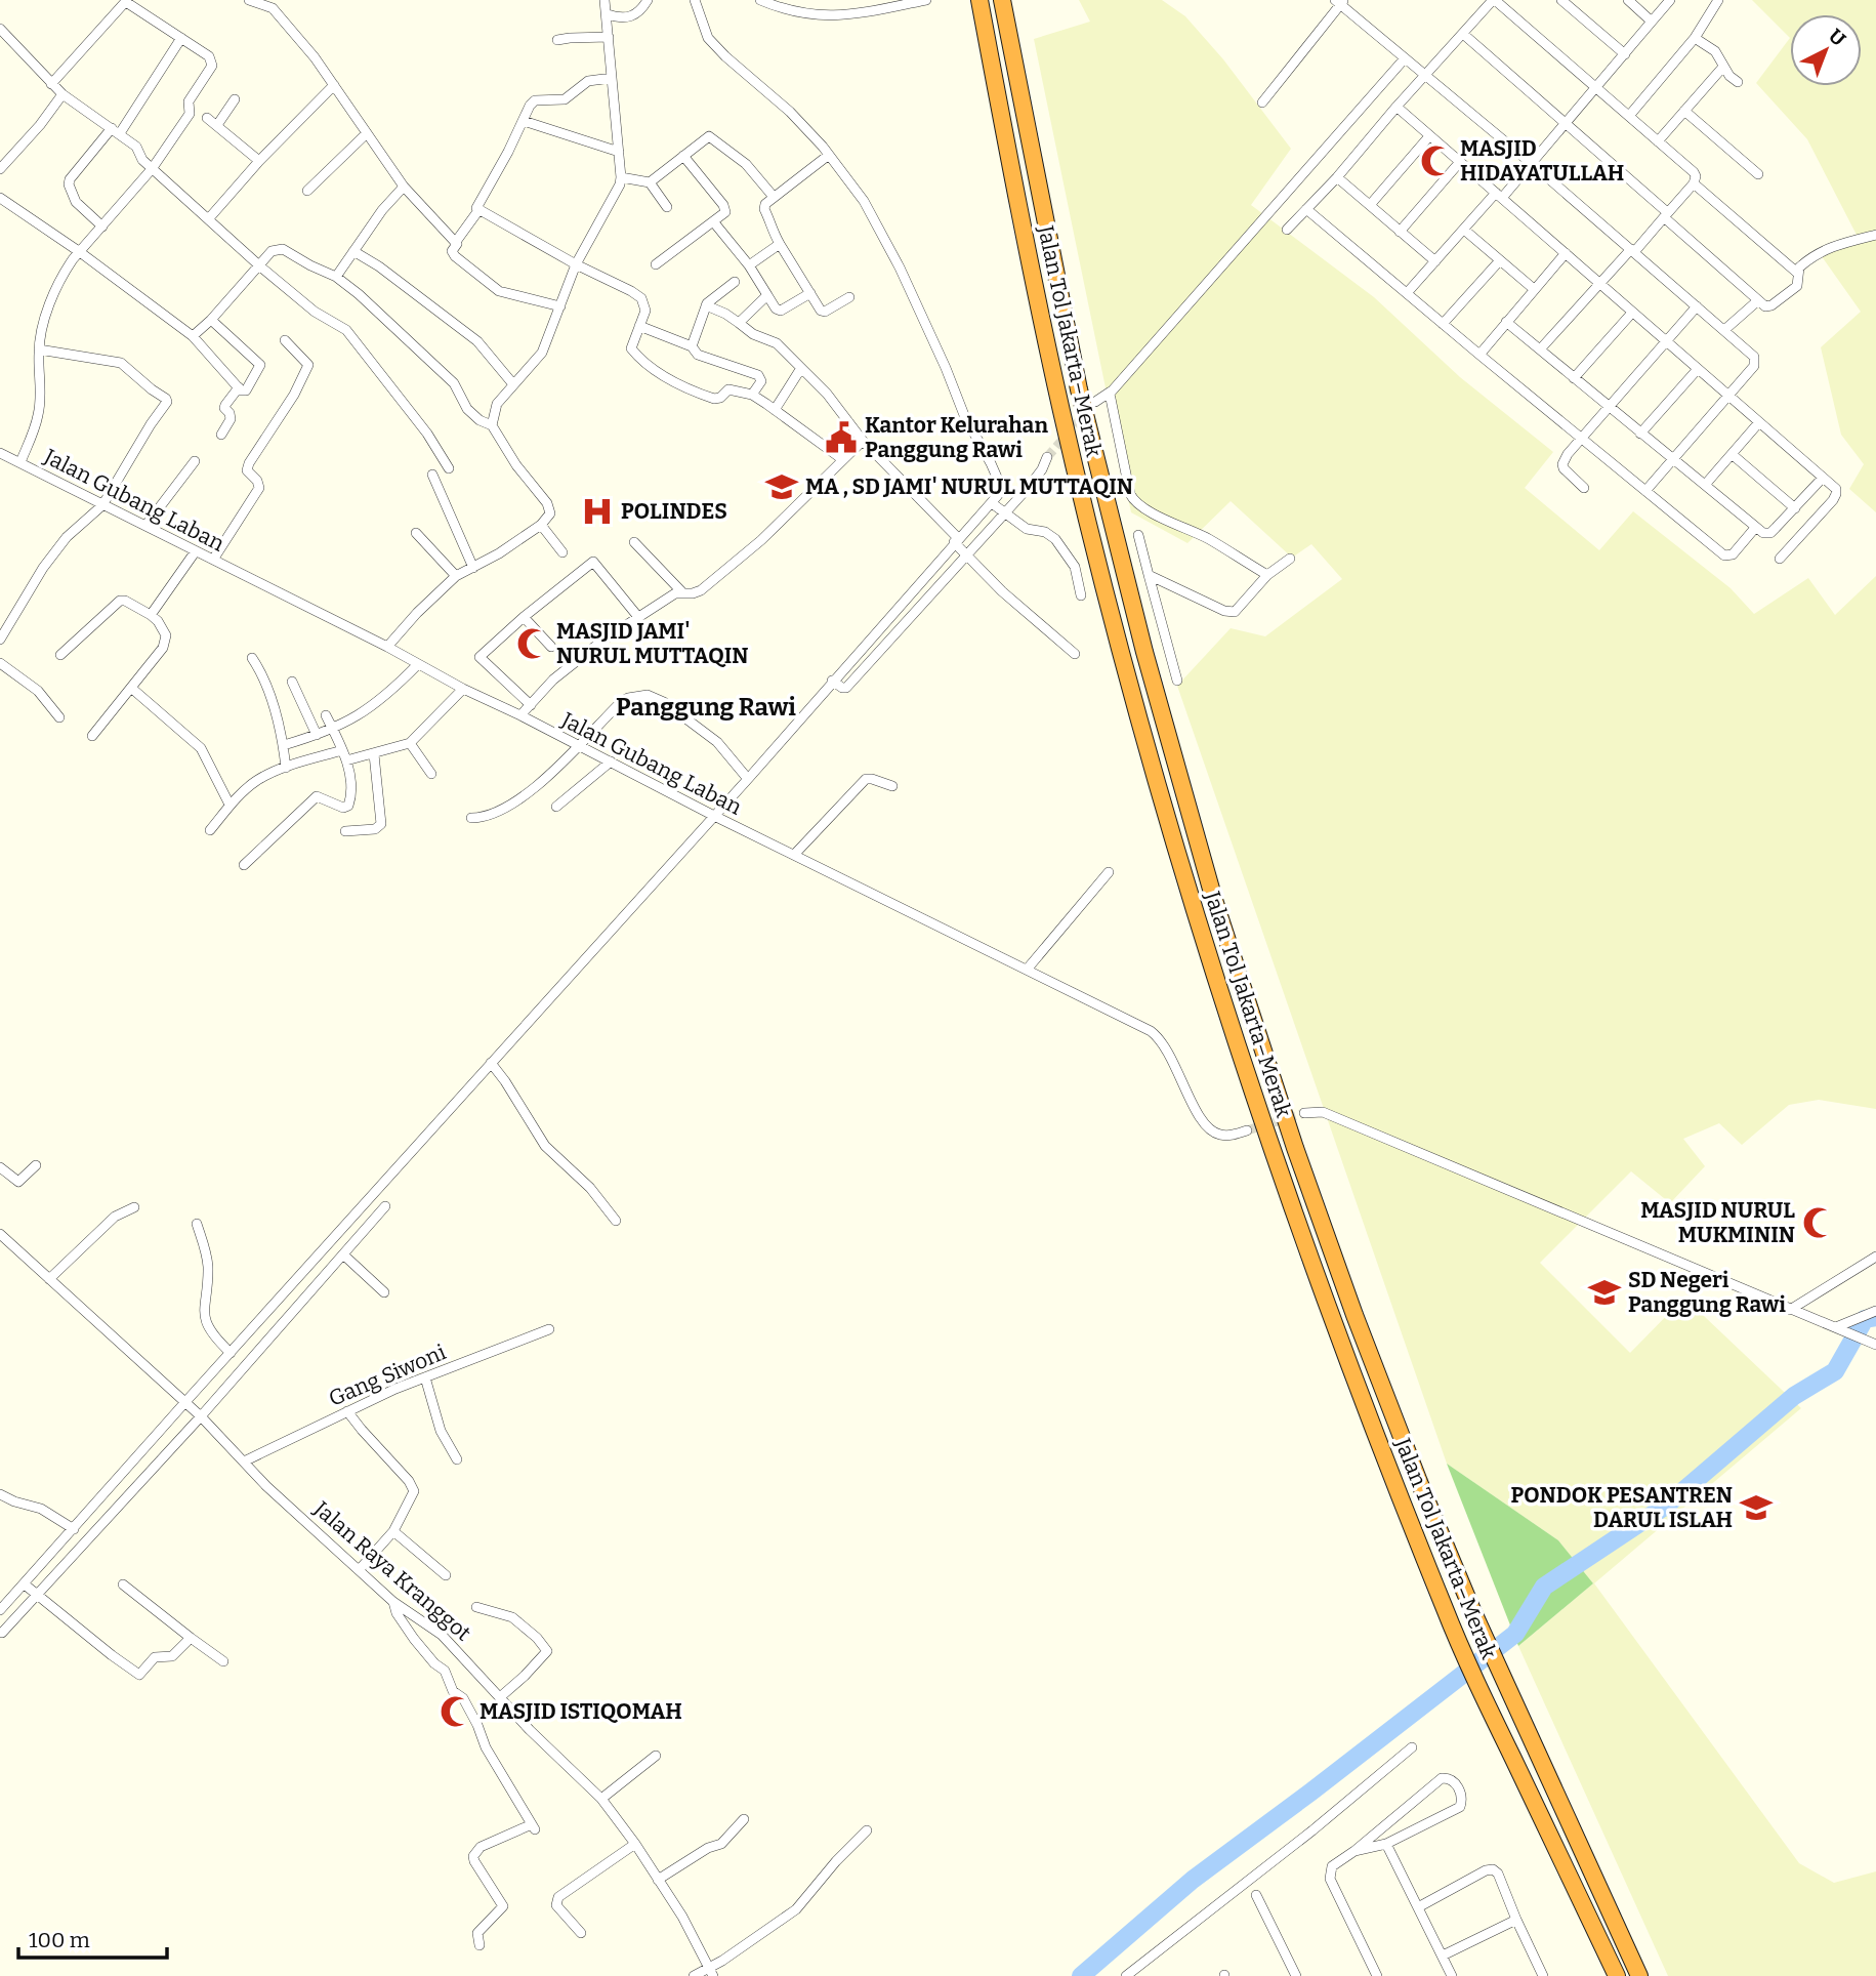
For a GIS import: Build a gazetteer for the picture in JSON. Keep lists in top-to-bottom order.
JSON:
{
  "streets": {
    "highway": ["Jalan Tol Jakarta–Merak"],
    "street": ["Jalan Gubang Laban", "Gang Siwoni", "Jalan Raya Kranggot"]
  },
  "crossings": [
    ["Gang Siwoni", "Jalan Raya Kranggot"]
  ],
  "districts": ["Panggung Rawi"],
  "places": {
    "mosque": [
      "MASJID HIDAYATULLAH",
      "MASJID JAMI' NURUL MUTTAQIN",
      "MASJID NURUL MUKMININ",
      "MASJID ISTIQOMAH"
    ],
    "public building": ["Kantor Kelurahan Panggung Rawi"],
    "school or university": ["MA , SD JAMI' NURUL MUTTAQIN", "SD Negeri Panggung Rawi", "PONDOK PESANTREN DARUL ISLAH"],
    "hospital": ["POLINDES"]
  },
  "scale_bar": "100 m",
  "north": "top right"
}
